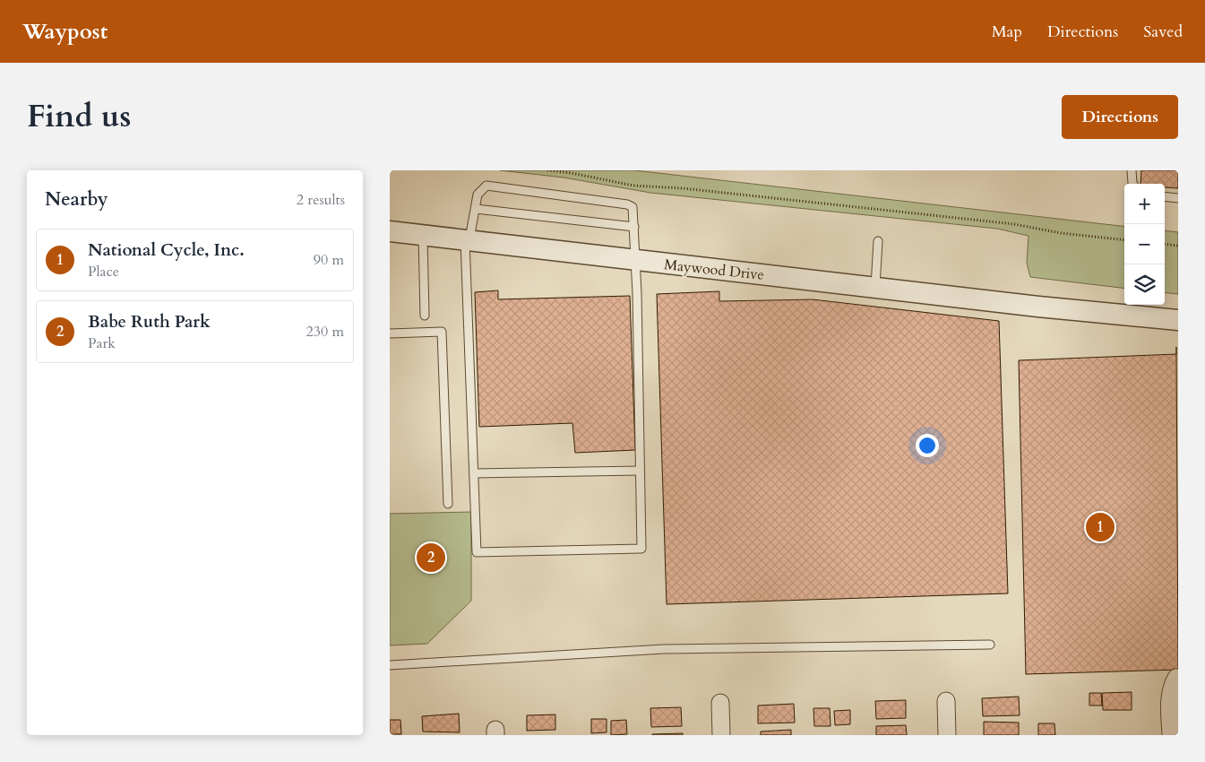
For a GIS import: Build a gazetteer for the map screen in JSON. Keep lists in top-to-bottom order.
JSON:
{
  "streets": {
    "street": ["Maywood Drive"]
  },
  "page": {
    "header": "Waypost",
    "nav": ["Map", "Directions", "Saved"],
    "title": "Find us",
    "buttons": "Directions",
    "heading": ["Nearby", "2 results"],
    "map_buttons": ["+", "−"],
    "list": [
      {
        "mark": "1",
        "name": "National Cycle, Inc.",
        "note": "Place",
        "value": "90 m"
      },
      {
        "mark": "2",
        "name": "Babe Ruth Park",
        "note": "Park",
        "value": "230 m"
      }
    ],
    "pins": ["1", "2"]
  }
}
